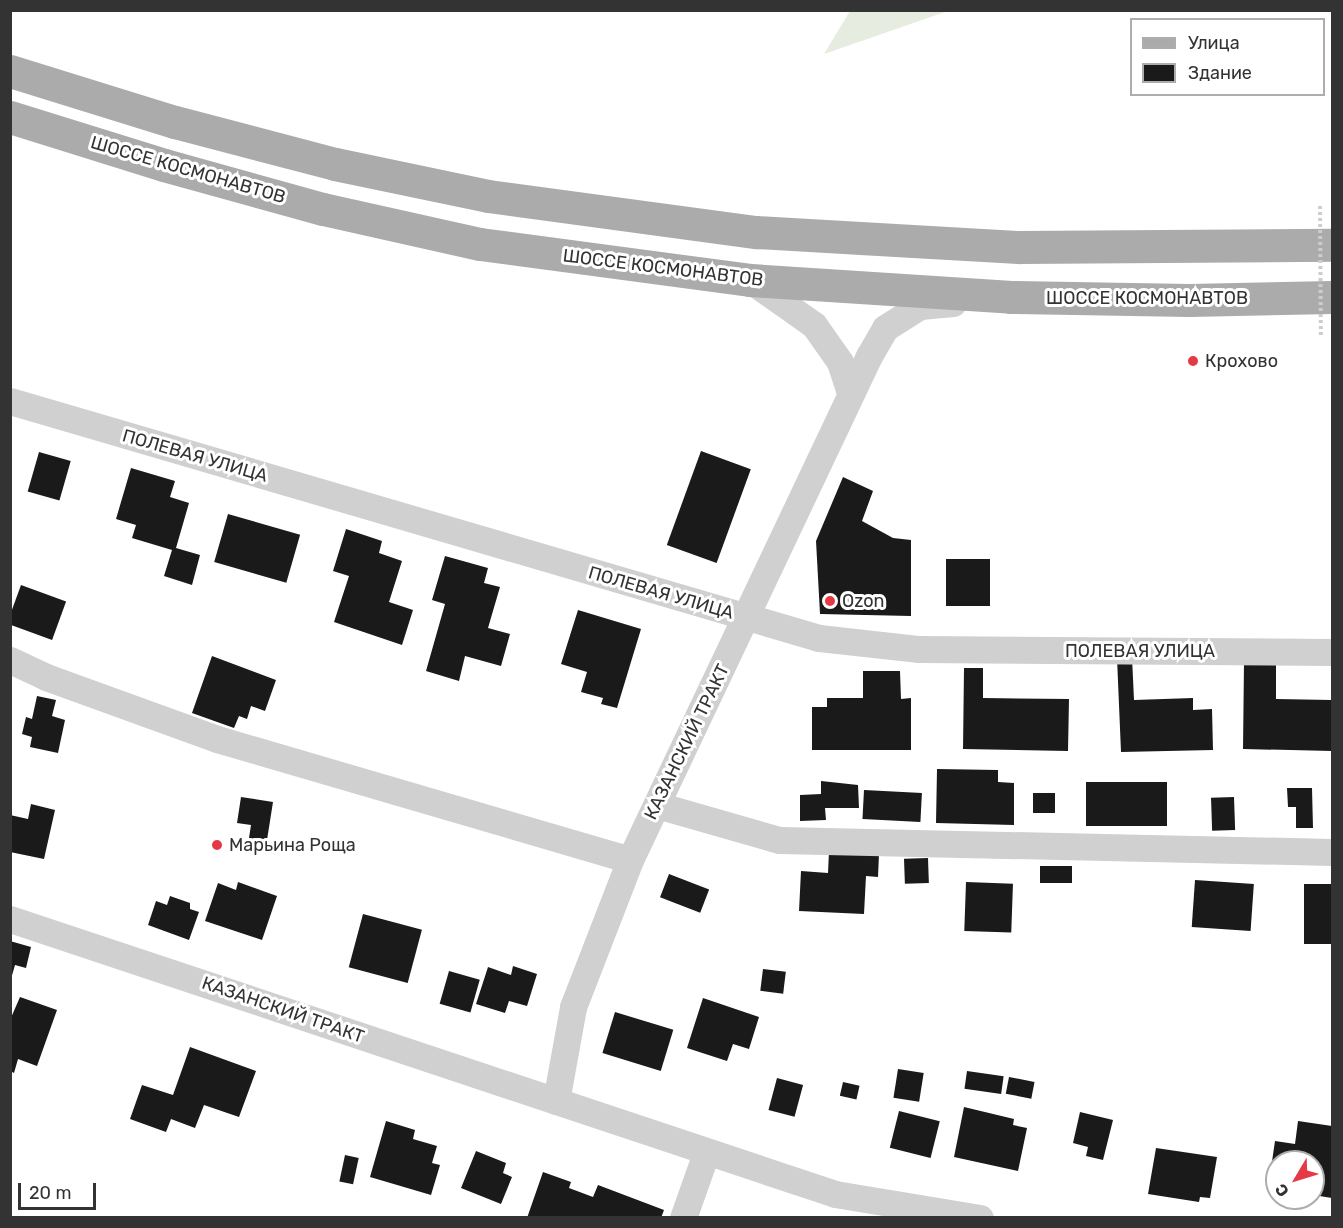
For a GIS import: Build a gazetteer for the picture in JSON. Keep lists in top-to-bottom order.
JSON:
{
  "streets": {
    "main road": ["ШОССЕ КОСМОНАВТОВ"],
    "street": ["ПОЛЕВАЯ УЛИЦА", "КАЗАНСКИЙ ТРАКТ"]
  },
  "crossings": [
    ["ШОССЕ КОСМОНАВТОВ", "КАЗАНСКИЙ ТРАКТ"],
    ["ПОЛЕВАЯ УЛИЦА", "КАЗАНСКИЙ ТРАКТ"]
  ],
  "places": ["Крохово", "Ozon", "Марьина Роща"],
  "legend": ["Улица", "Здание"],
  "scale_bar": "20 m",
  "north": "bottom left"
}
